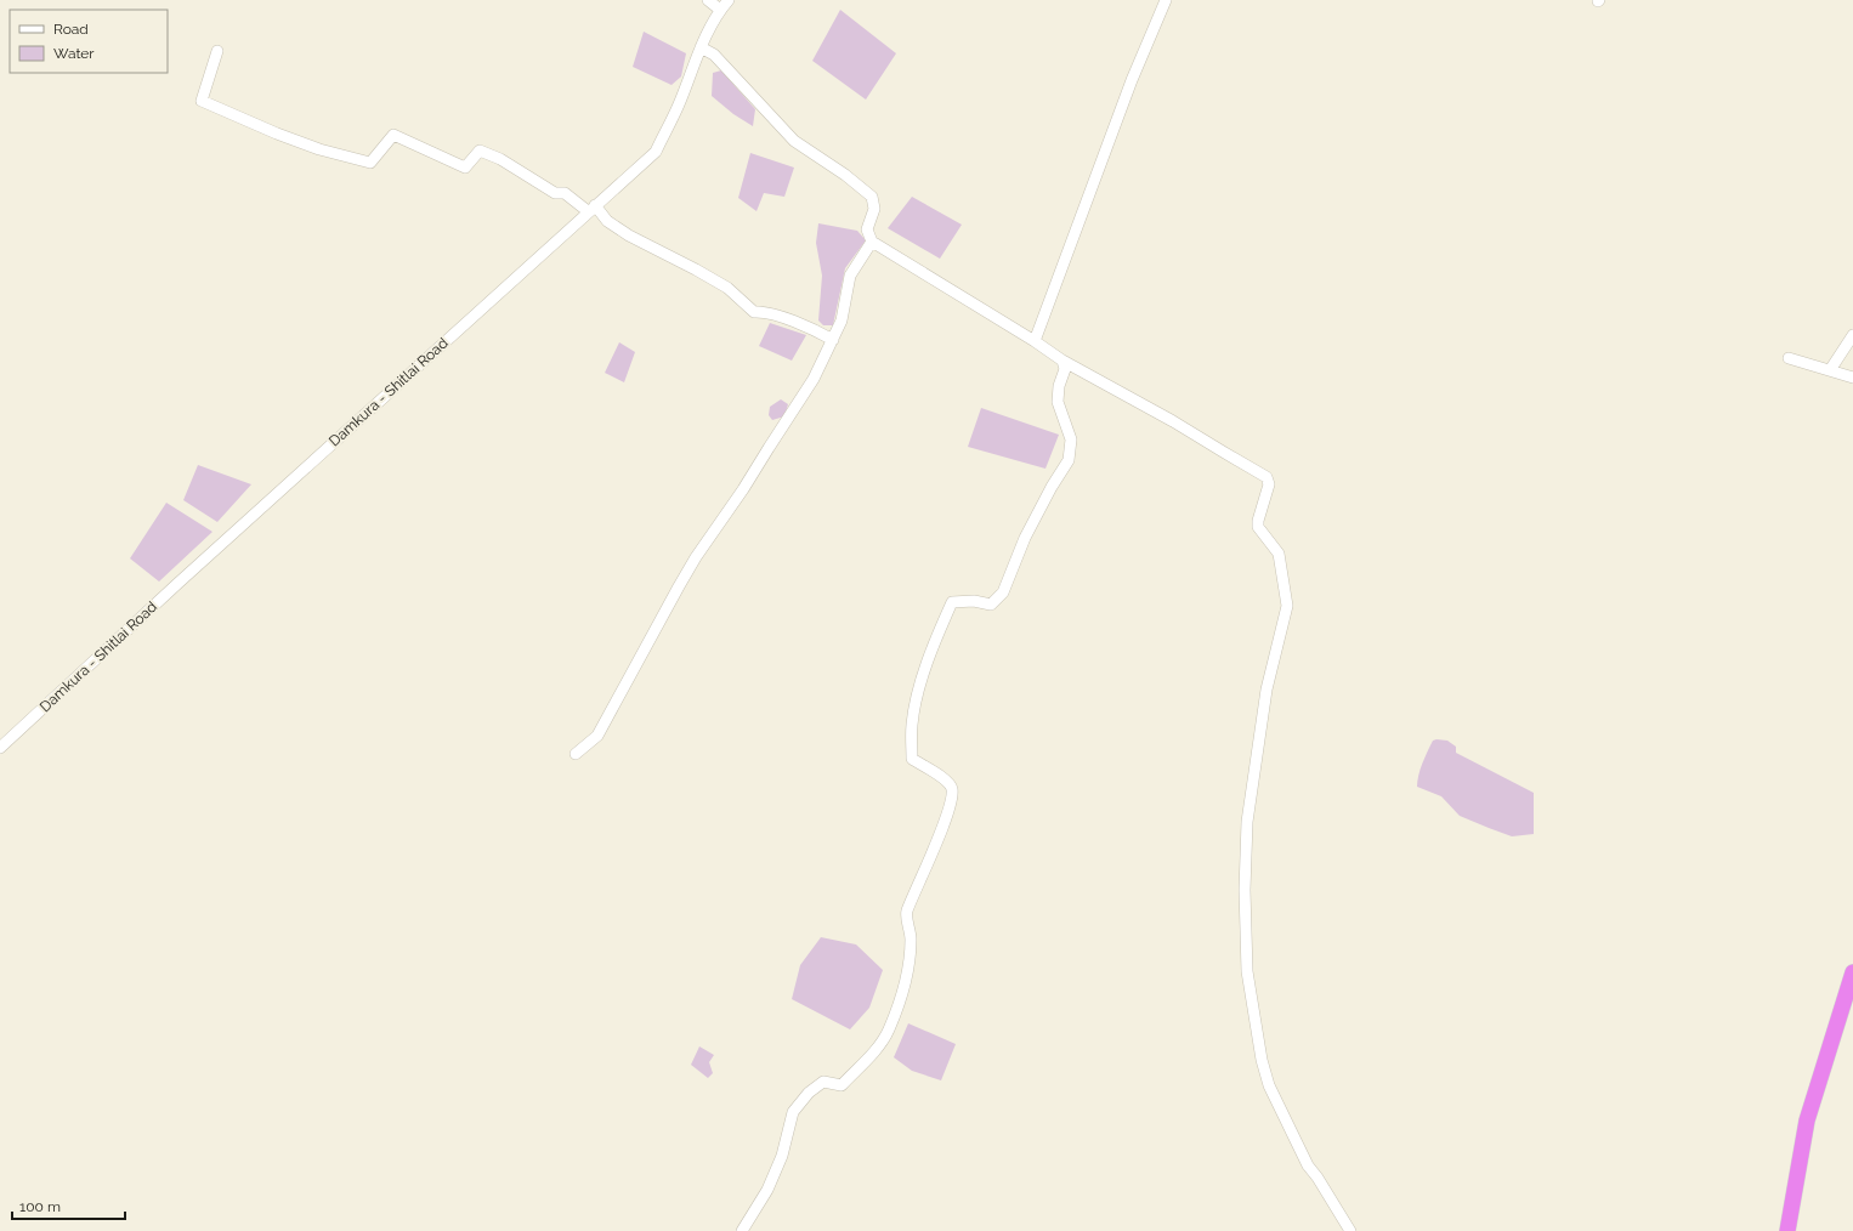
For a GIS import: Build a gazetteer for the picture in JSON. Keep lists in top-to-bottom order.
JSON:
{
  "streets": {
    "street": ["Damkura - Shitlai Road"]
  },
  "legend": ["Road", "Water"],
  "scale_bar": "100 m"
}
